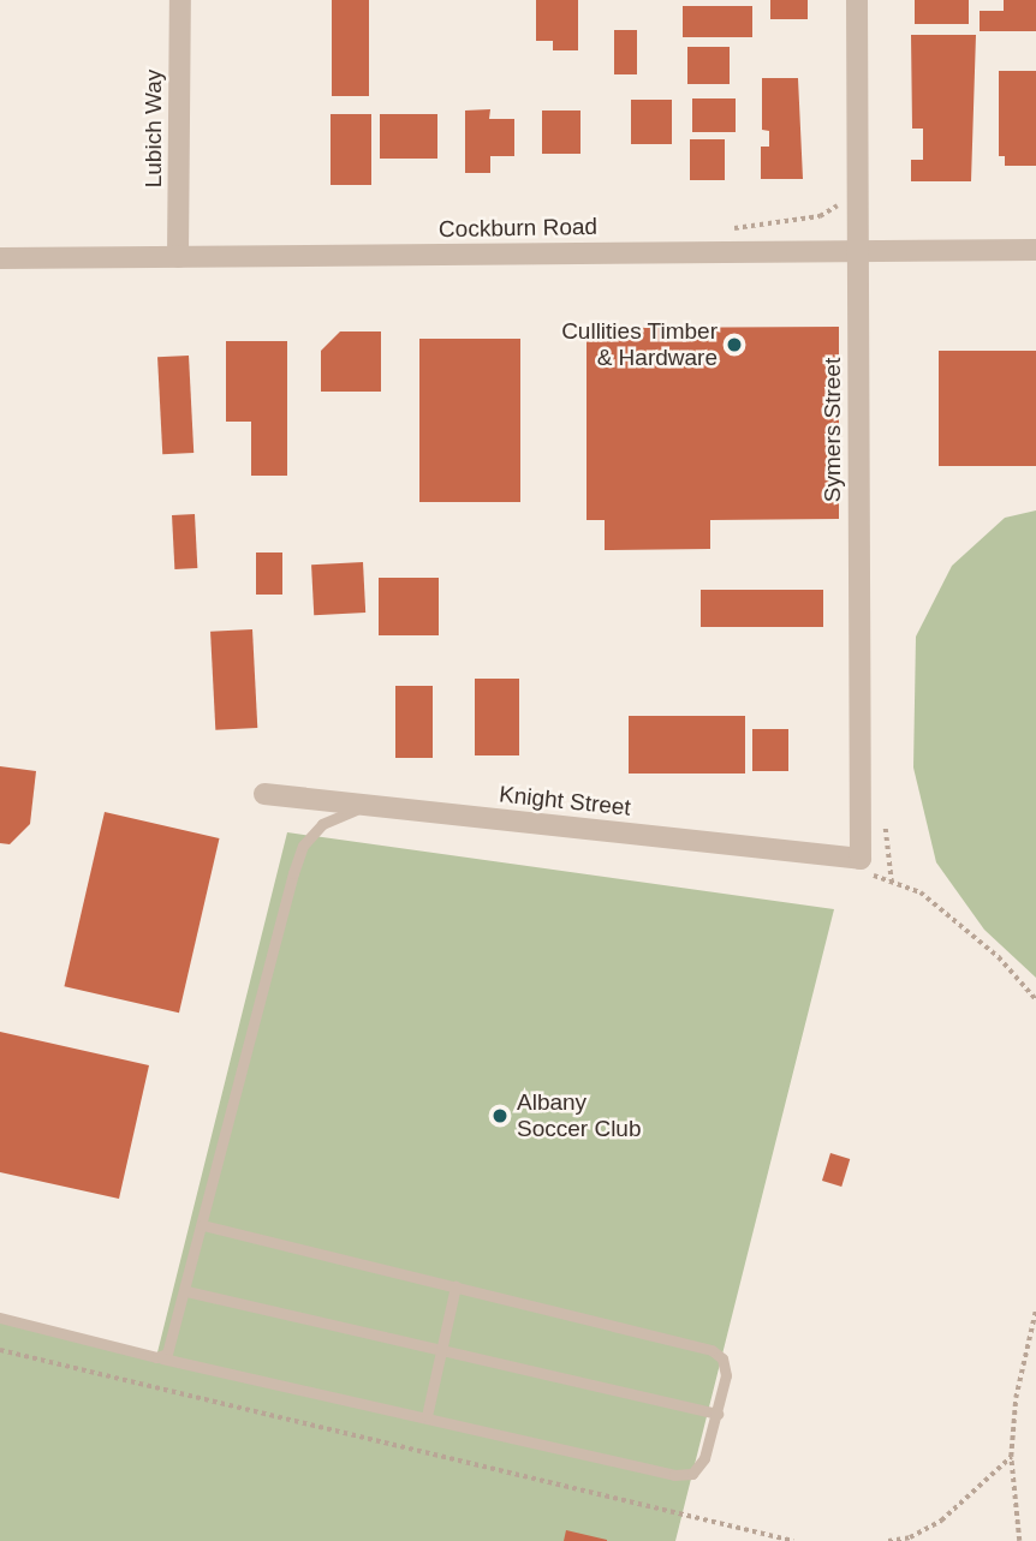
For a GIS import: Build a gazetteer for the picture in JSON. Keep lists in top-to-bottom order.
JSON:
{
  "streets": {
    "street": [
      "Lubich Way",
      "Cockburn Road",
      "Symers Street",
      "Knight Street"
    ]
  },
  "crossings": [
    ["Lubich Way", "Cockburn Road"],
    ["Cockburn Road", "Symers Street"],
    ["Symers Street", "Knight Street"]
  ],
  "places": ["Cullities Timber & Hardware", "Albany Soccer Club"]
}
